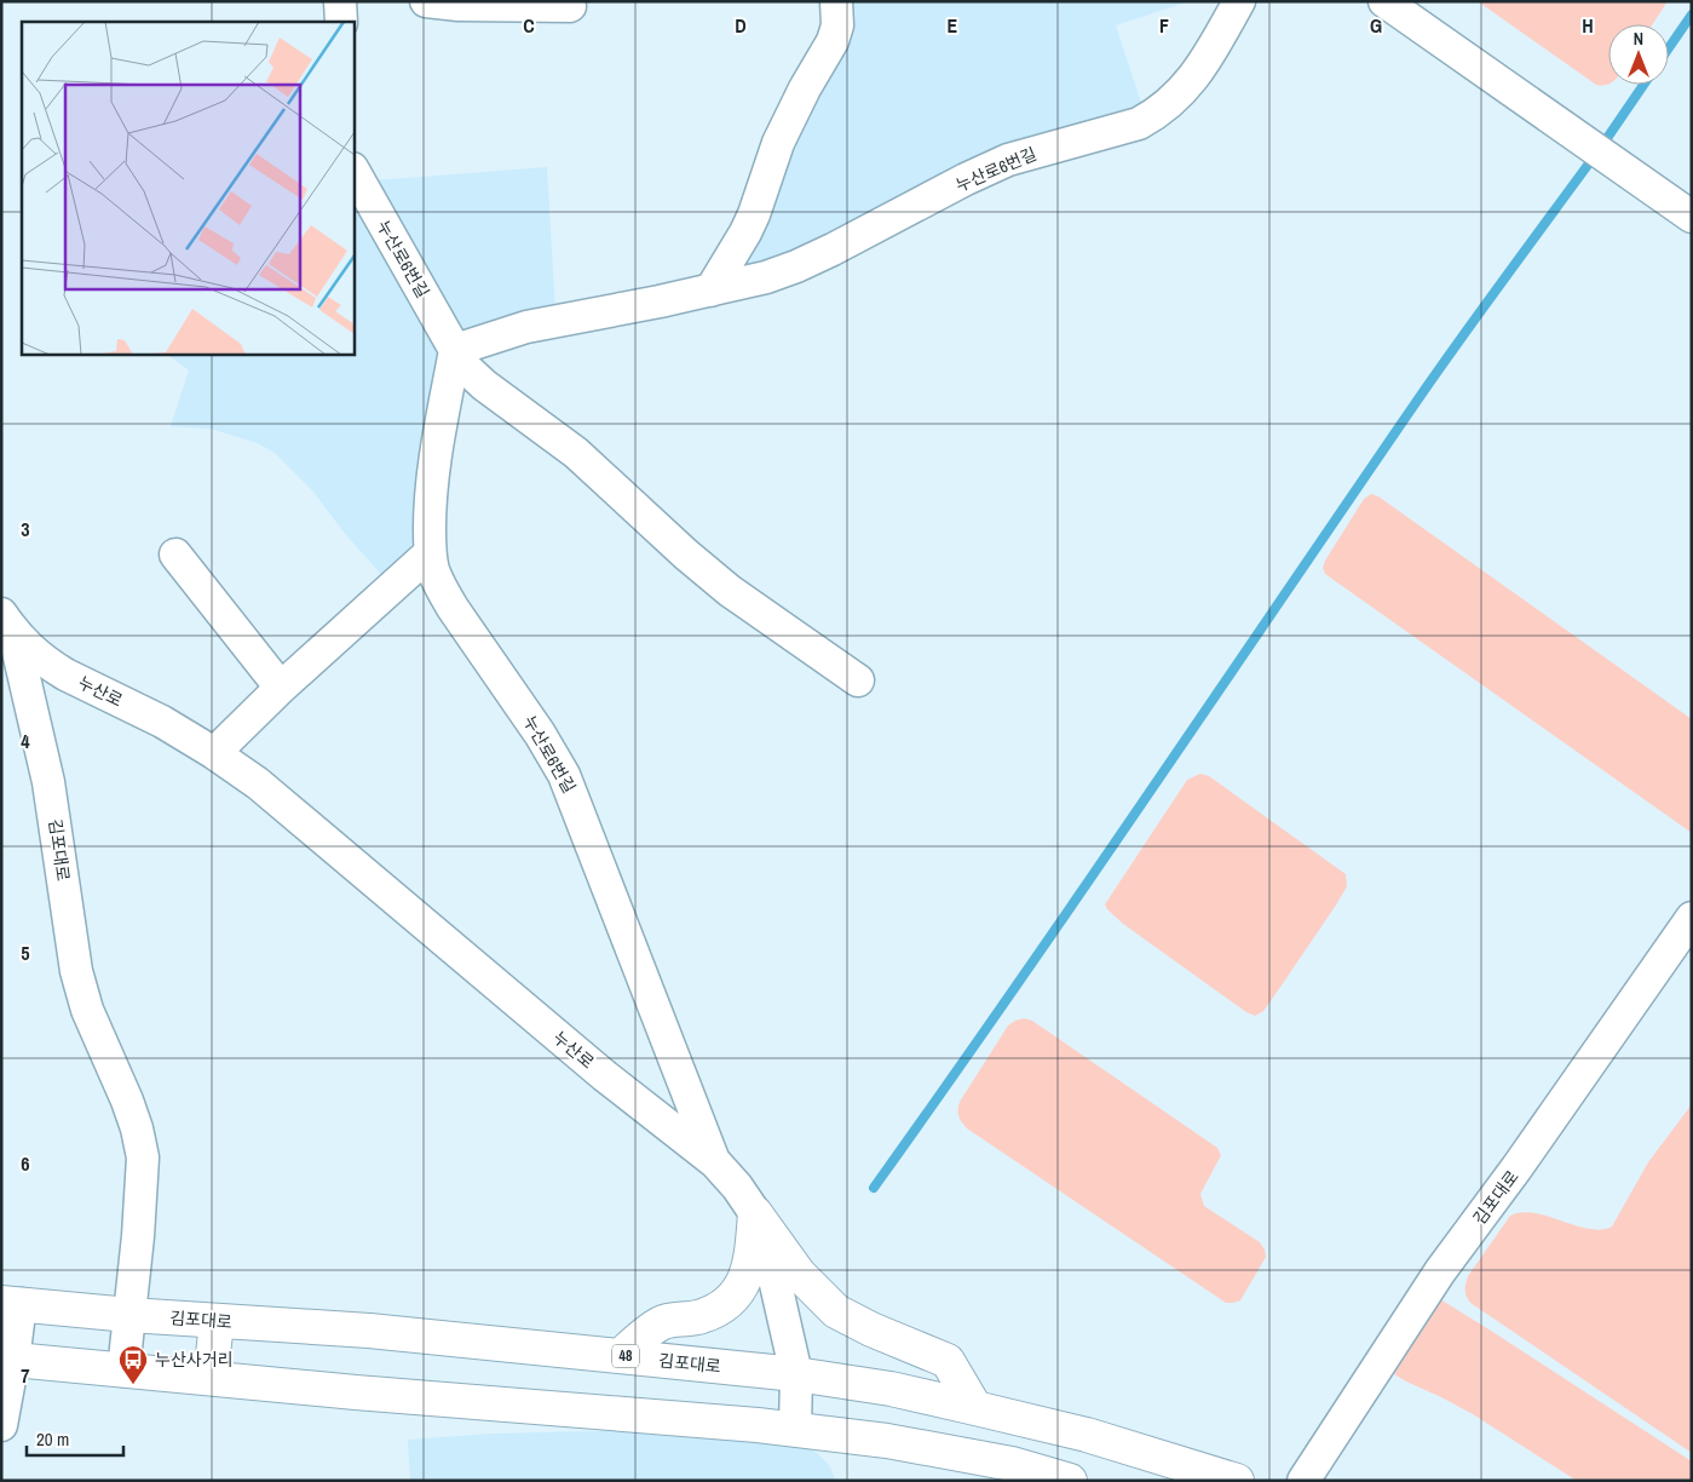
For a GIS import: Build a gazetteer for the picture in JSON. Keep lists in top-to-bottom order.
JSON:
{
  "streets": {
    "main road": ["김포대로", "48"],
    "street": ["누산로6번길", "누산로"]
  },
  "crossings": [
    ["누산로6번길", "누산로"],
    ["누산로", "김포대로"]
  ],
  "places": {
    "bus stop": ["누산사거리"]
  },
  "scale_bar": "20 m",
  "north": "top",
  "grid": {
    "columns": [
      "C",
      "D",
      "E",
      "F",
      "G",
      "H"
    ],
    "rows": [
      "3",
      "4",
      "5",
      "6",
      "7"
    ]
  }
}
